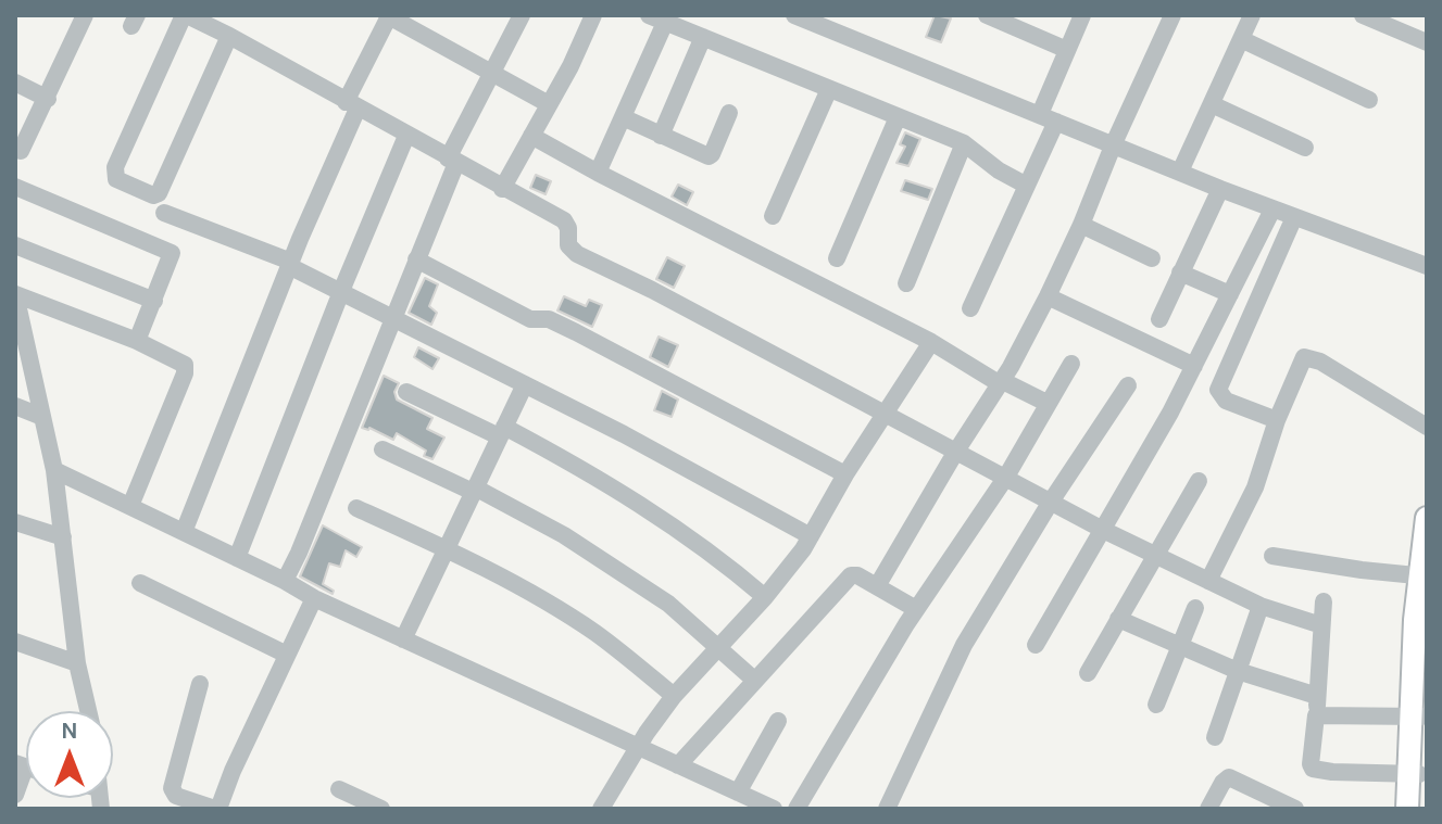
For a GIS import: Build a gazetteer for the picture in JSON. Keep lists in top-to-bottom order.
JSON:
{
  "north": "top"
}
